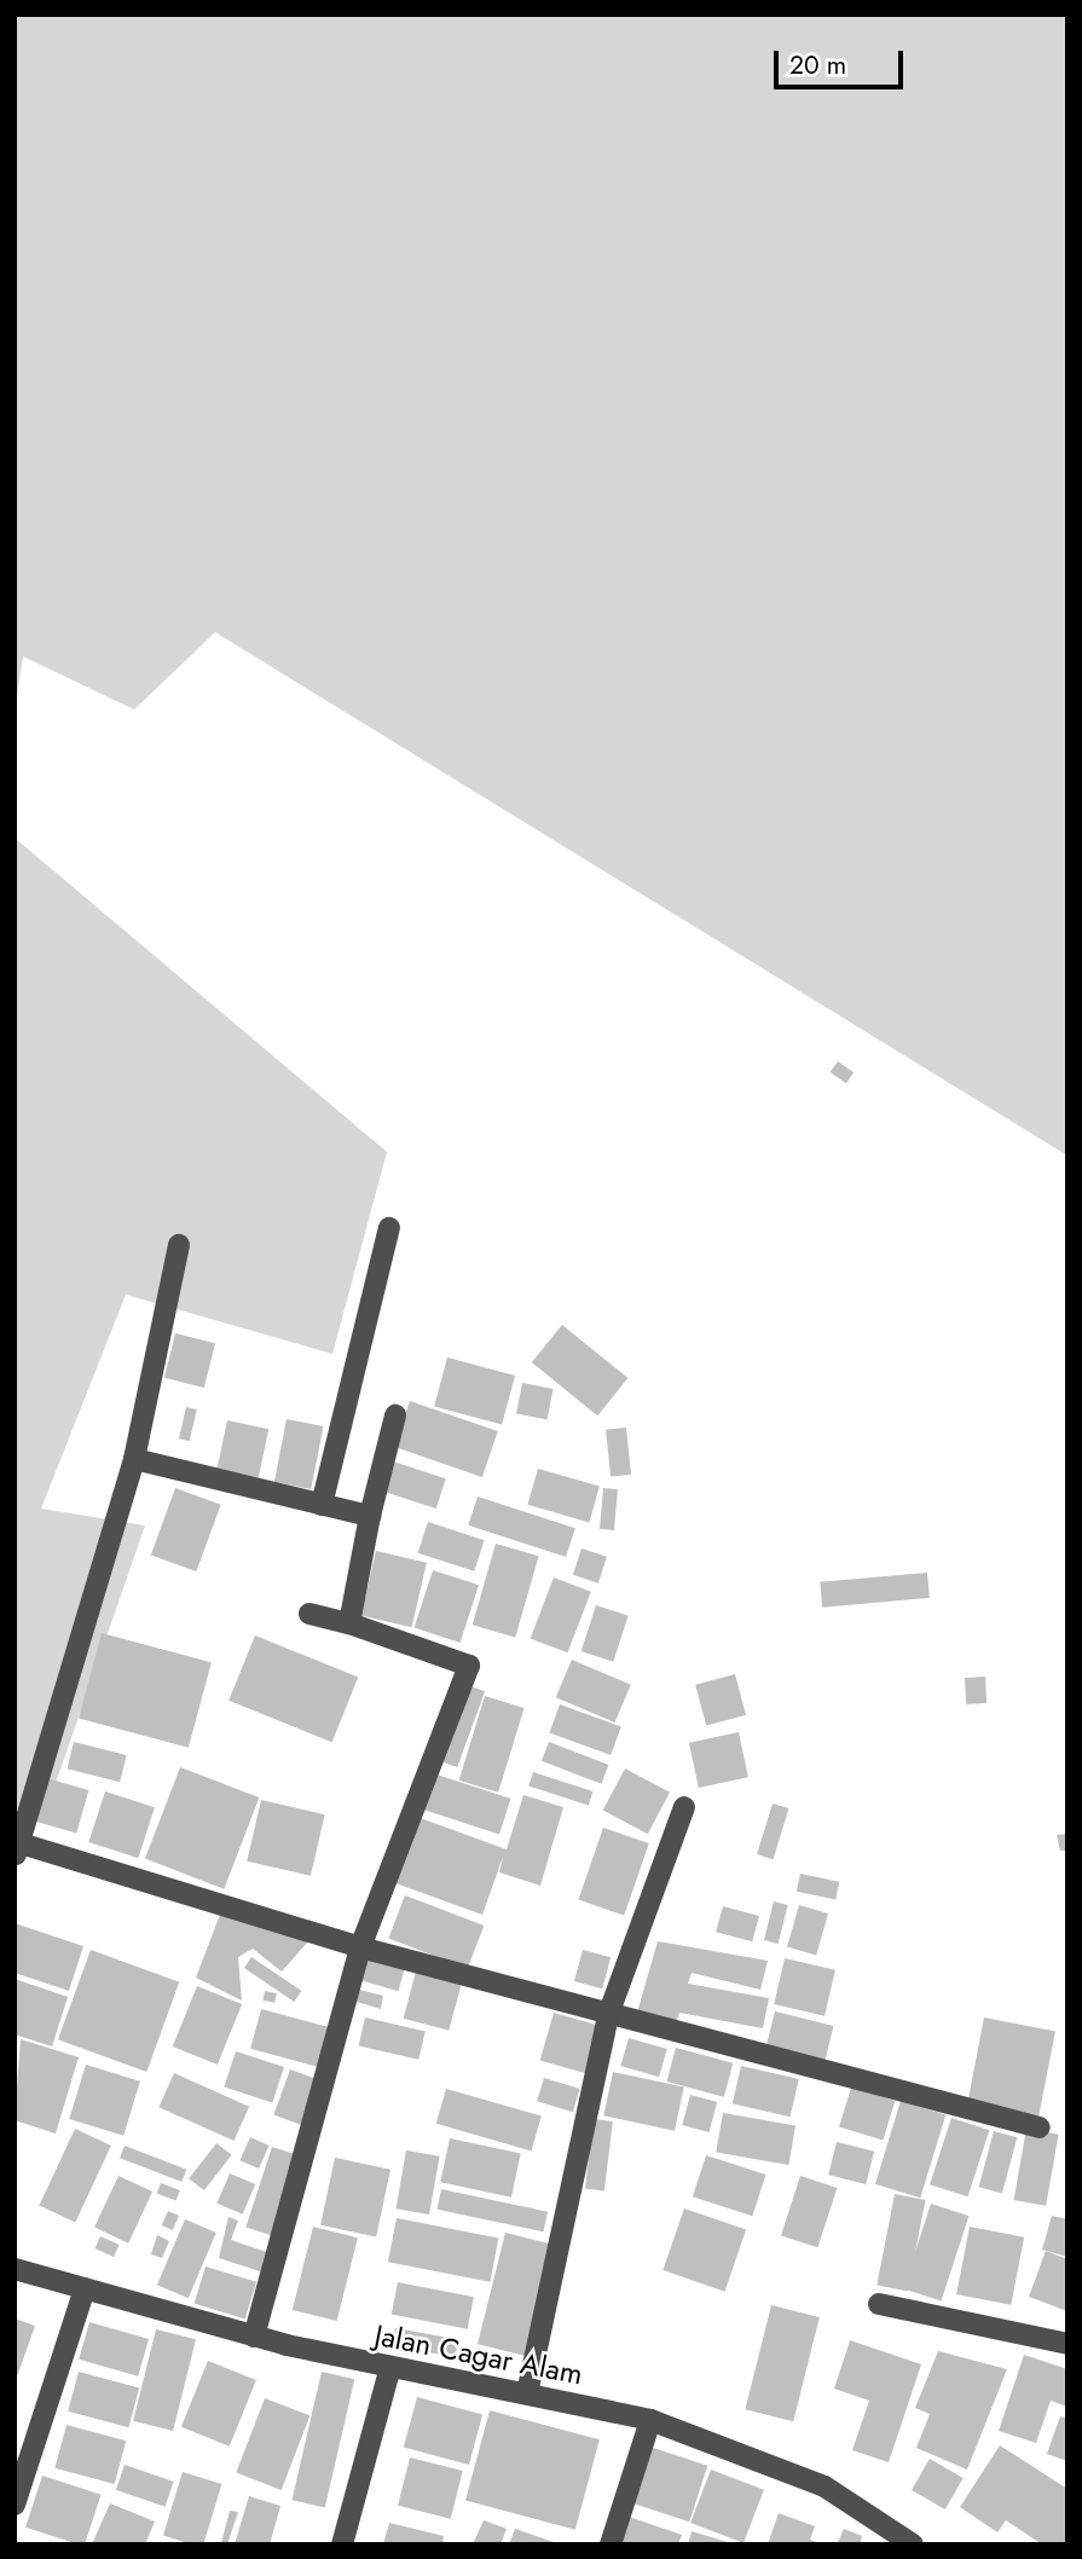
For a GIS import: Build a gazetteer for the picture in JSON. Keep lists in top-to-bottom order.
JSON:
{
  "streets": {
    "street": ["Jalan Cagar Alam"]
  },
  "scale_bar": "20 m"
}
